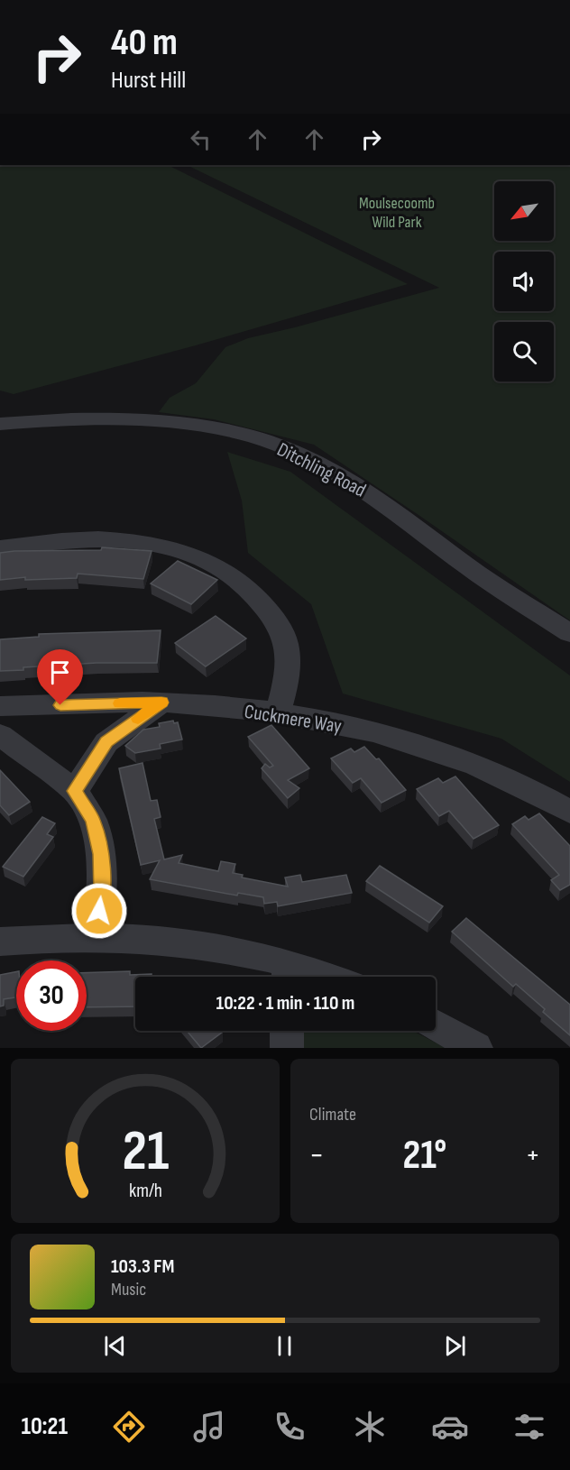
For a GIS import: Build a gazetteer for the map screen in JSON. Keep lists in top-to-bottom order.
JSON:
{
  "streets": {
    "street": ["Ditchling Road", "Cuckmere Way"]
  },
  "parks": ["Moulsecoomb Wild Park"],
  "north": "bottom left",
  "page": {
    "turn": ["40 m", "Hurst Hill"],
    "limit": "30",
    "trip": "10:22 · 1 min · 110 m",
    "tile": "Climate",
    "heat": ["−", "21°", "+"],
    "song": ["103.3 FM", "Music"],
    "tabs": "10:21",
    "gauge": ["21", "km/h"]
  }
}
